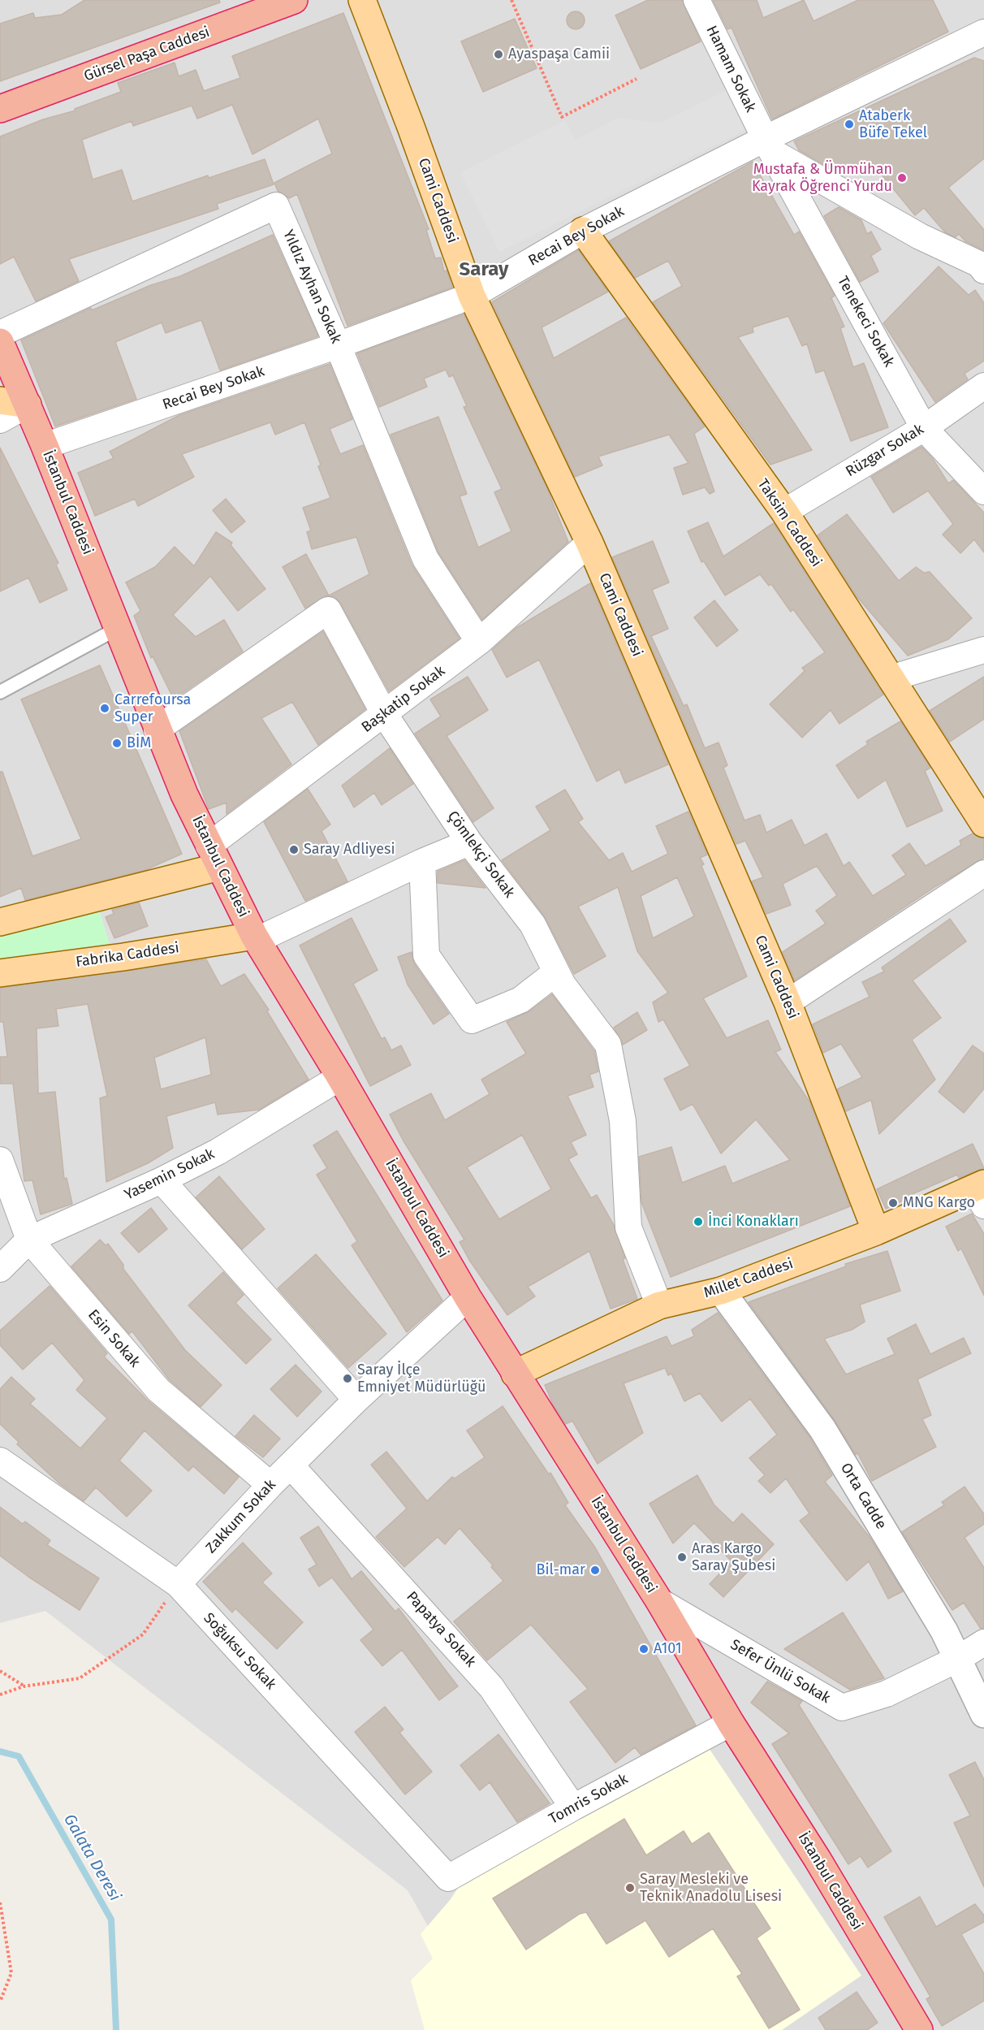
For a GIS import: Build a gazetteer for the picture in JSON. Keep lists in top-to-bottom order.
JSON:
{
  "streets": {
    "highway": ["Gürsel Paşa Caddesi", "İstanbul Caddesi"],
    "main road": [
      "Cami Caddesi",
      "Taksim Caddesi",
      "Fabrika Caddesi",
      "Millet Caddesi"
    ],
    "street": [
      "Hamam Sokak",
      "Recai Bey Sokak",
      "Yıldız Ayhan Sokak",
      "Tenekeci Sokak",
      "Rüzgar Sokak",
      "Başkatip Sokak",
      "Çömlekçi Sokak",
      "Yasemin Sokak",
      "Esin Sokak",
      "Orta Cadde",
      "Zakkum Sokak",
      "Papatya Sokak",
      "Soğuksu Sokak",
      "Sefer Ünlü Sokak",
      "Tomris Sokak"
    ]
  },
  "crossings": [
    ["Hamam Sokak", "Recai Bey Sokak"],
    ["Hamam Sokak", "Tenekeci Sokak"],
    ["Cami Caddesi", "Recai Bey Sokak"],
    ["Cami Caddesi", "Başkatip Sokak"],
    ["Cami Caddesi", "Millet Caddesi"],
    ["Recai Bey Sokak", "Yıldız Ayhan Sokak"],
    ["Recai Bey Sokak", "Tenekeci Sokak"],
    ["Recai Bey Sokak", "İstanbul Caddesi"],
    ["Recai Bey Sokak", "Taksim Caddesi"],
    ["Yıldız Ayhan Sokak", "Başkatip Sokak"],
    ["Tenekeci Sokak", "Rüzgar Sokak"],
    ["Rüzgar Sokak", "Taksim Caddesi"],
    ["İstanbul Caddesi", "Başkatip Sokak"],
    ["İstanbul Caddesi", "Çömlekçi Sokak"],
    ["İstanbul Caddesi", "Fabrika Caddesi"],
    ["İstanbul Caddesi", "Yasemin Sokak"],
    ["İstanbul Caddesi", "Millet Caddesi"],
    ["İstanbul Caddesi", "Zakkum Sokak"],
    ["İstanbul Caddesi", "Sefer Ünlü Sokak"],
    ["İstanbul Caddesi", "Tomris Sokak"],
    ["Başkatip Sokak", "Çömlekçi Sokak"],
    ["Çömlekçi Sokak", "Millet Caddesi"],
    ["Yasemin Sokak", "Esin Sokak"],
    ["Millet Caddesi", "Orta Cadde"],
    ["Esin Sokak", "Zakkum Sokak"],
    ["Orta Cadde", "Sefer Ünlü Sokak"],
    ["Zakkum Sokak", "Papatya Sokak"],
    ["Zakkum Sokak", "Soğuksu Sokak"],
    ["Papatya Sokak", "Tomris Sokak"],
    ["Soğuksu Sokak", "Tomris Sokak"]
  ],
  "districts": ["Saray"],
  "water": ["Galata Deresi"],
  "places": [
    "Ayaspaşa Camii",
    "Ataberk Büfe Tekel",
    "Mustafa & Ümmühan Kayrak Öğrenci Yurdu",
    "Carrefoursa Super",
    "BİM",
    "Saray Adliyesi",
    "MNG Kargo",
    "İnci Konakları",
    "Saray İlçe Emniyet Müdürlüğü",
    "Aras Kargo Saray Şubesi",
    "Bil-mar",
    "A101",
    "Saray Mesleki ve Teknik Anadolu Lisesi"
  ]
}
